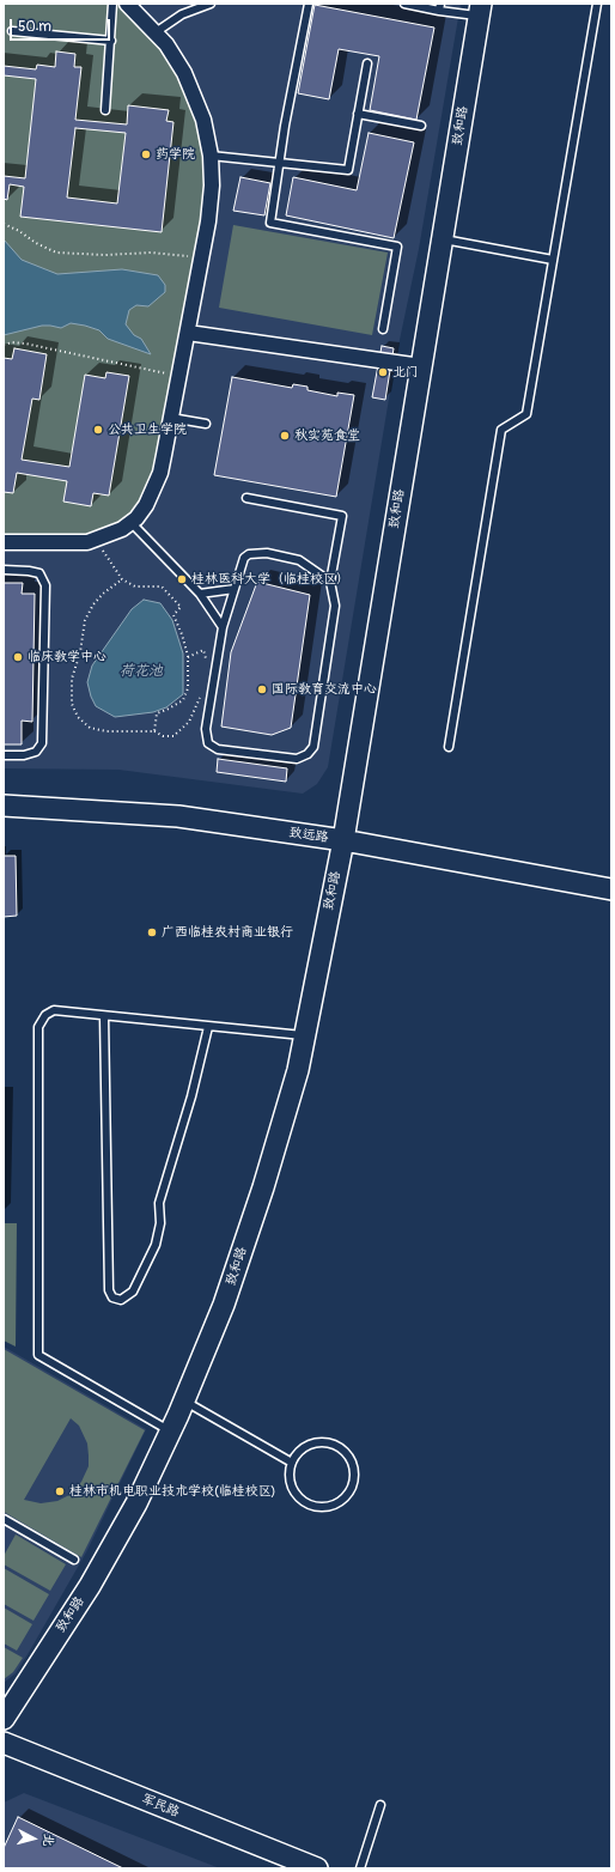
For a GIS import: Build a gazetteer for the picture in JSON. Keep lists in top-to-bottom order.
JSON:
{
  "streets": {
    "main road": ["致和路", "致远路", "军民路"]
  },
  "crossings": [
    ["致和路", "致远路"]
  ],
  "water": ["荷花池"],
  "places": [
    "药学院",
    "北门",
    "公共卫生学院",
    "秋实苑食堂",
    "桂林医科大学（临桂校区）",
    "临床教学中心",
    "国际教育交流中心",
    "广西临桂农村商业银行",
    "桂林市机电职业技术学校(临桂校区)"
  ],
  "scale_bar": "50 m",
  "north": "right"
}
